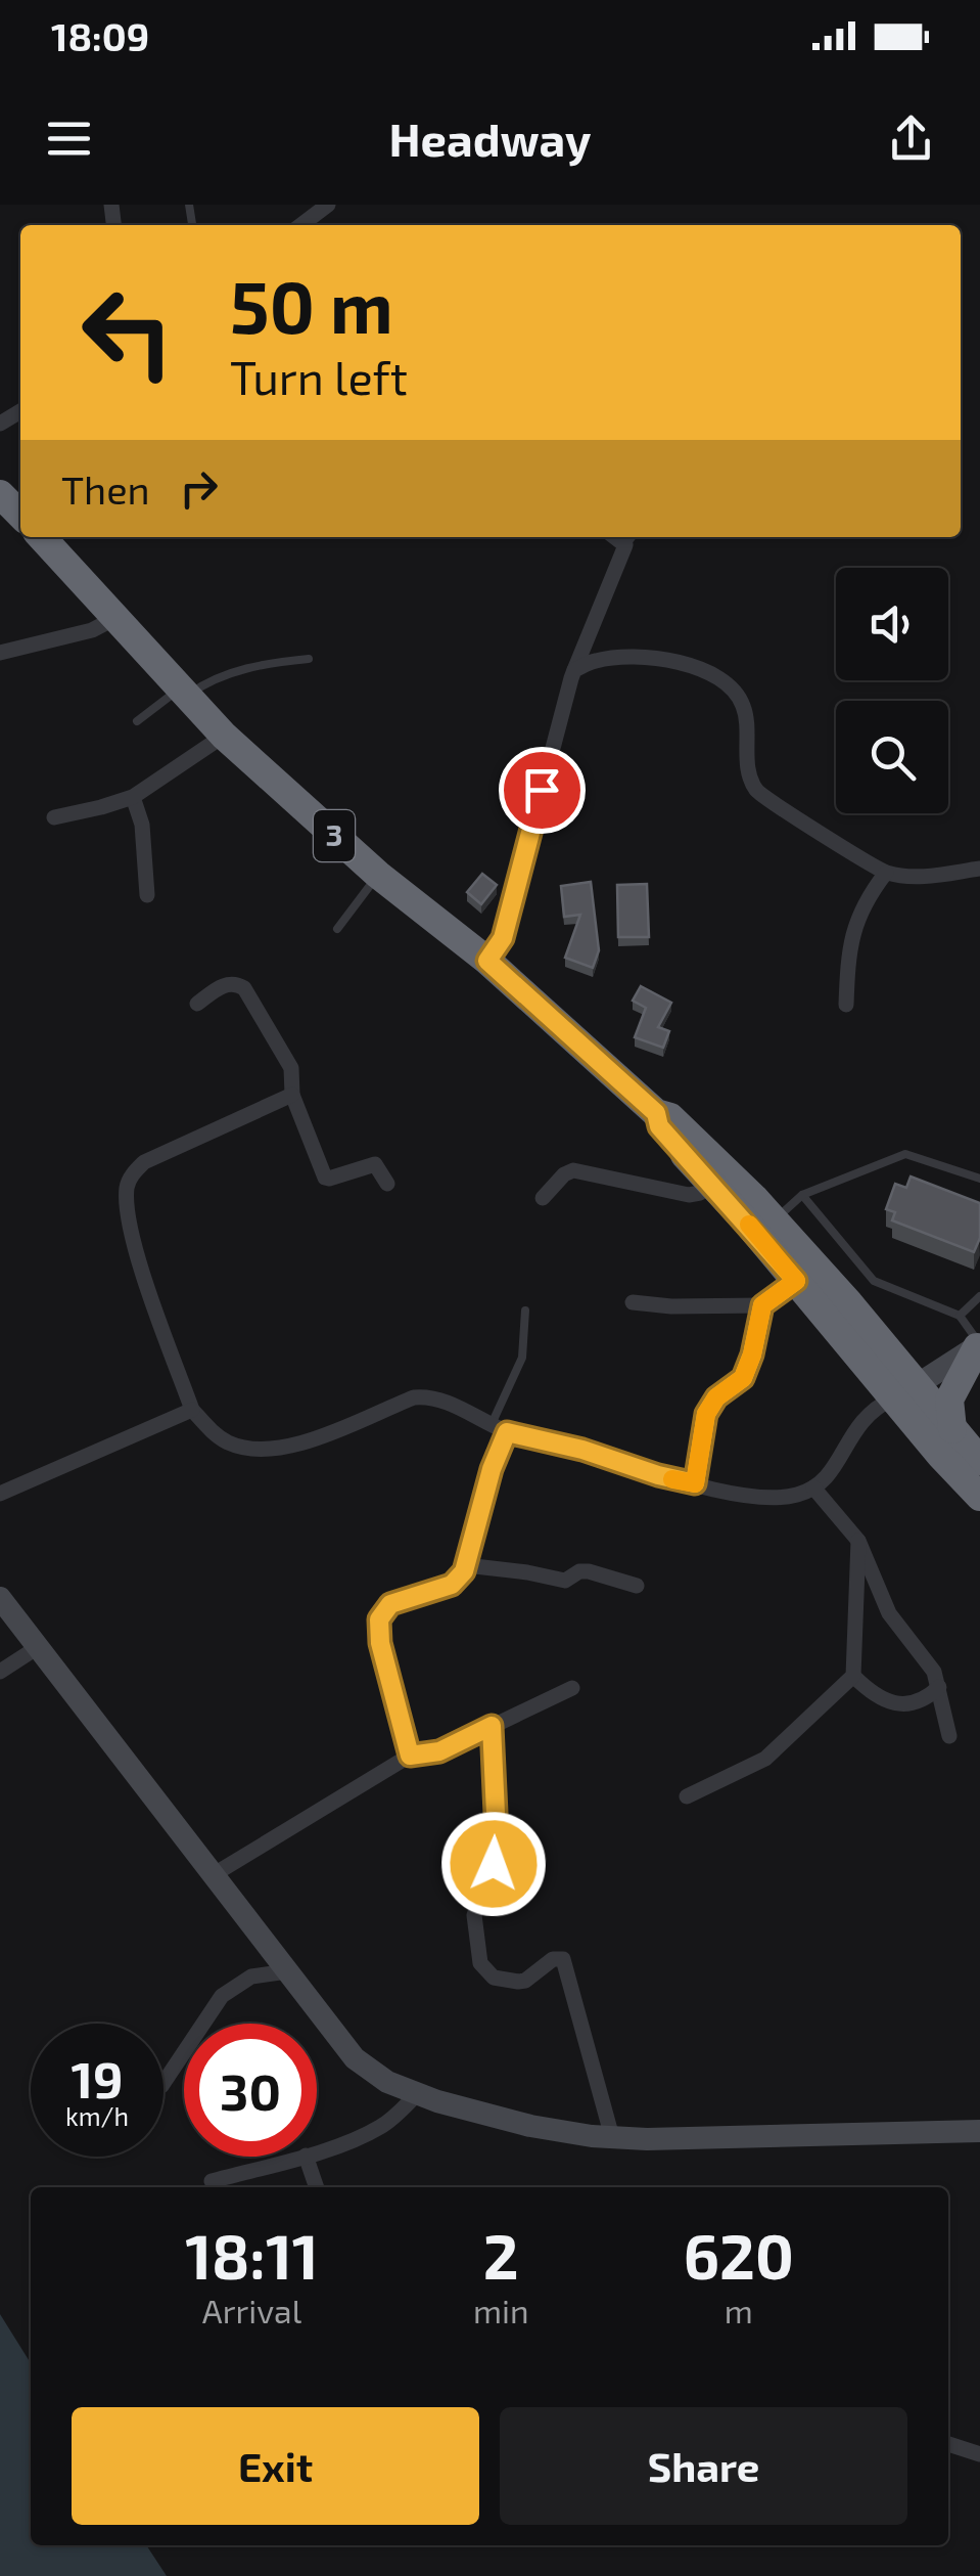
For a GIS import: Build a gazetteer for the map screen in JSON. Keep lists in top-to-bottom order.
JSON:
{
  "streets": {
    "highway": ["3"]
  },
  "page": {
    "status": "18:09",
    "header": "Headway",
    "turn": ["50 m", "Turn left"],
    "then": "Then",
    "speed": "19 km/h",
    "limit": "30",
    "eta": [
      "18:11",
      "Arrival",
      "2",
      "min",
      "620",
      "m"
    ],
    "buttons": ["Exit", "Share"]
  }
}
